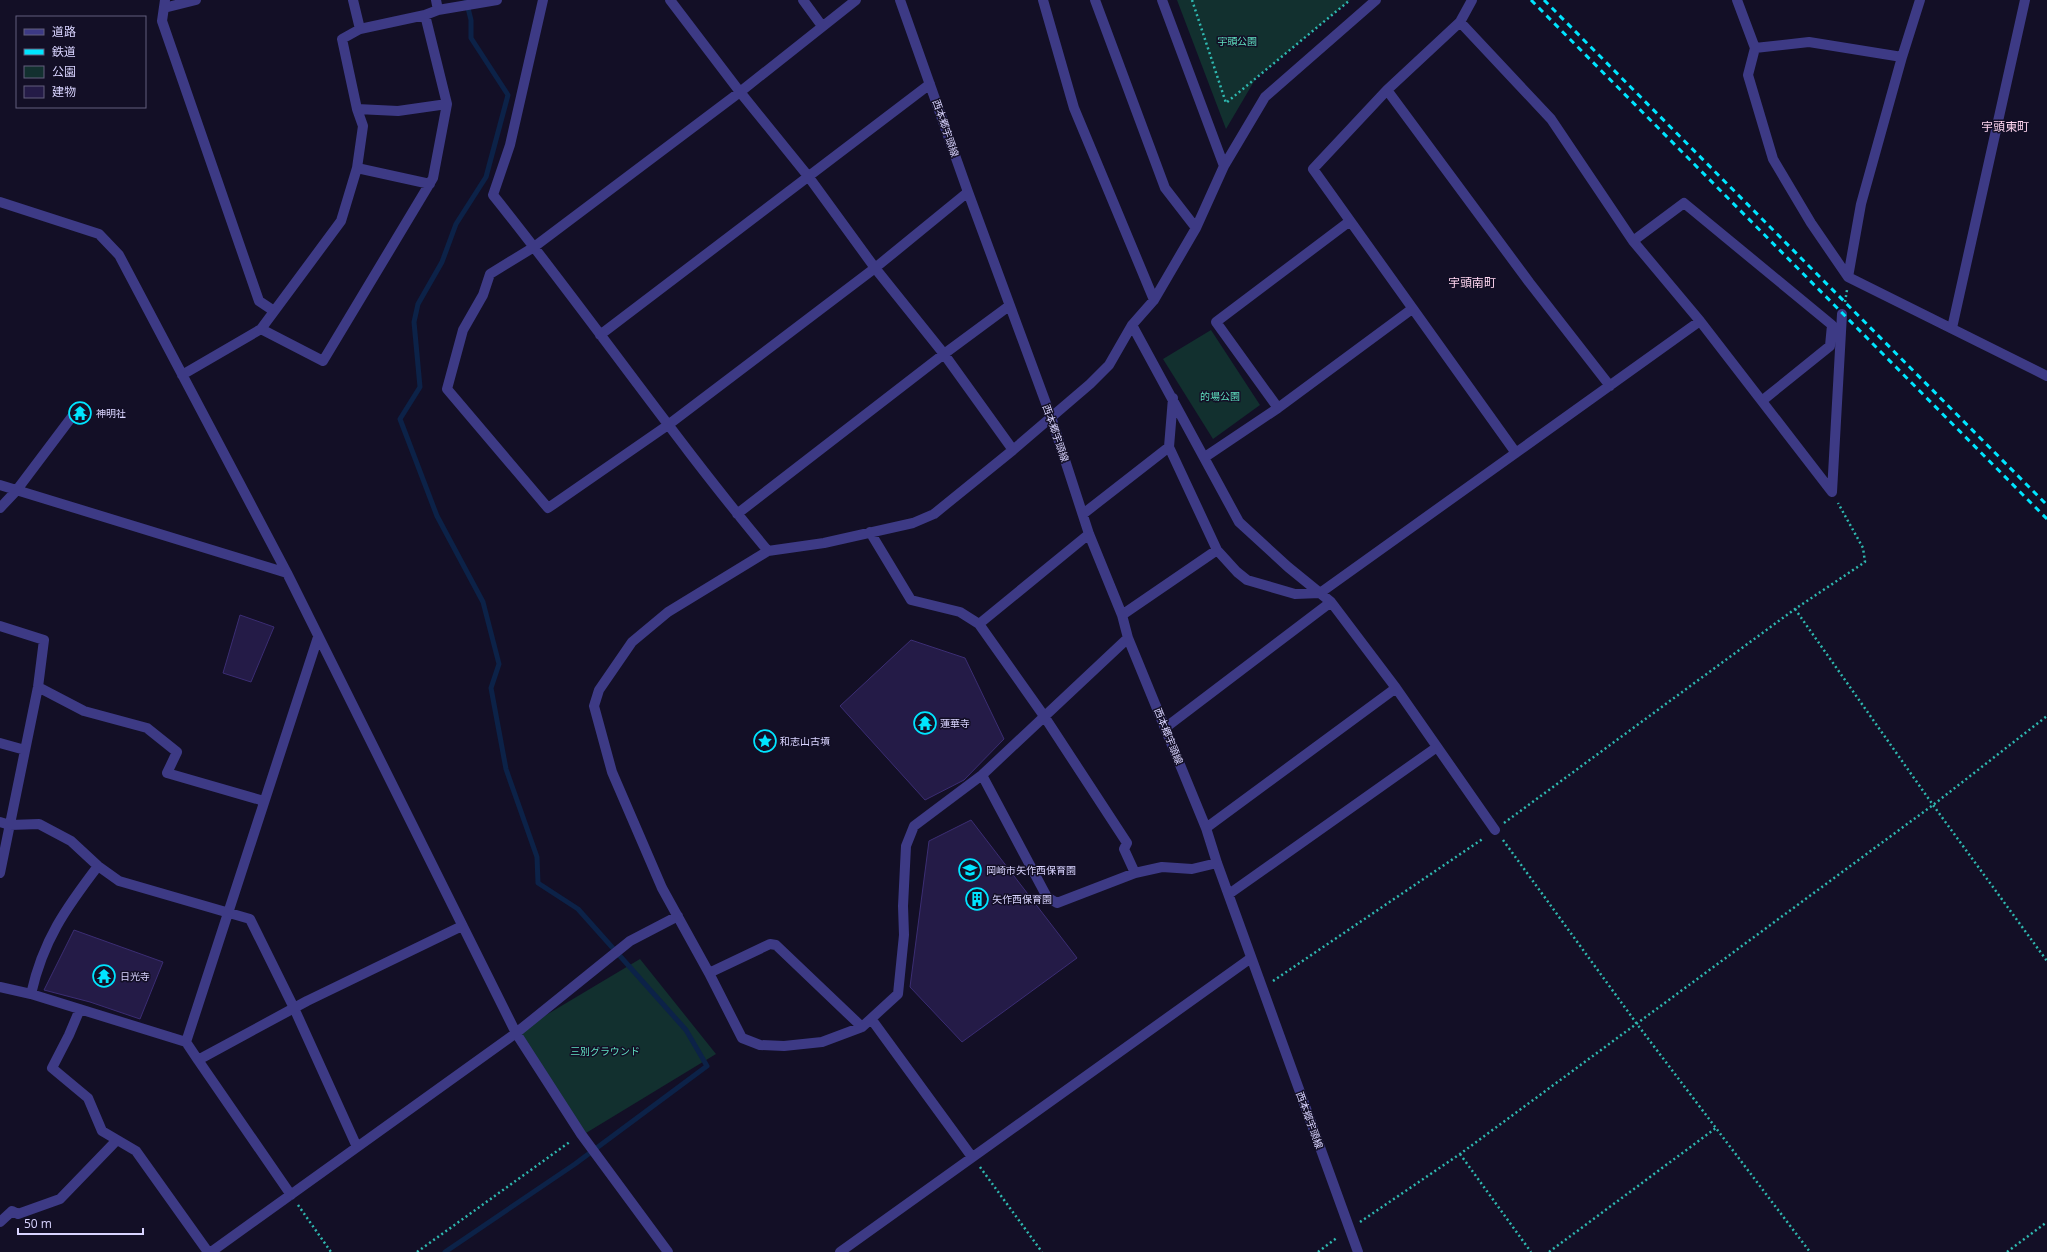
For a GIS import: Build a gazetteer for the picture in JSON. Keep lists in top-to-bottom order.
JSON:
{
  "streets": {
    "street": ["西本郷宇頭線"]
  },
  "districts": ["宇頭東町", "宇頭南町"],
  "parks": ["宇頭公園", "的場公園", "三別グラウンド"],
  "places": {
    "temple": ["神明社", "蓮華寺", "日光寺"],
    "place": ["和志山古墳"],
    "school or university": ["岡崎市矢作西保育園"],
    "building": ["矢作西保育園"]
  },
  "legend": [
    "道路",
    "鉄道",
    "公園",
    "建物"
  ],
  "scale_bar": "50 m"
}
